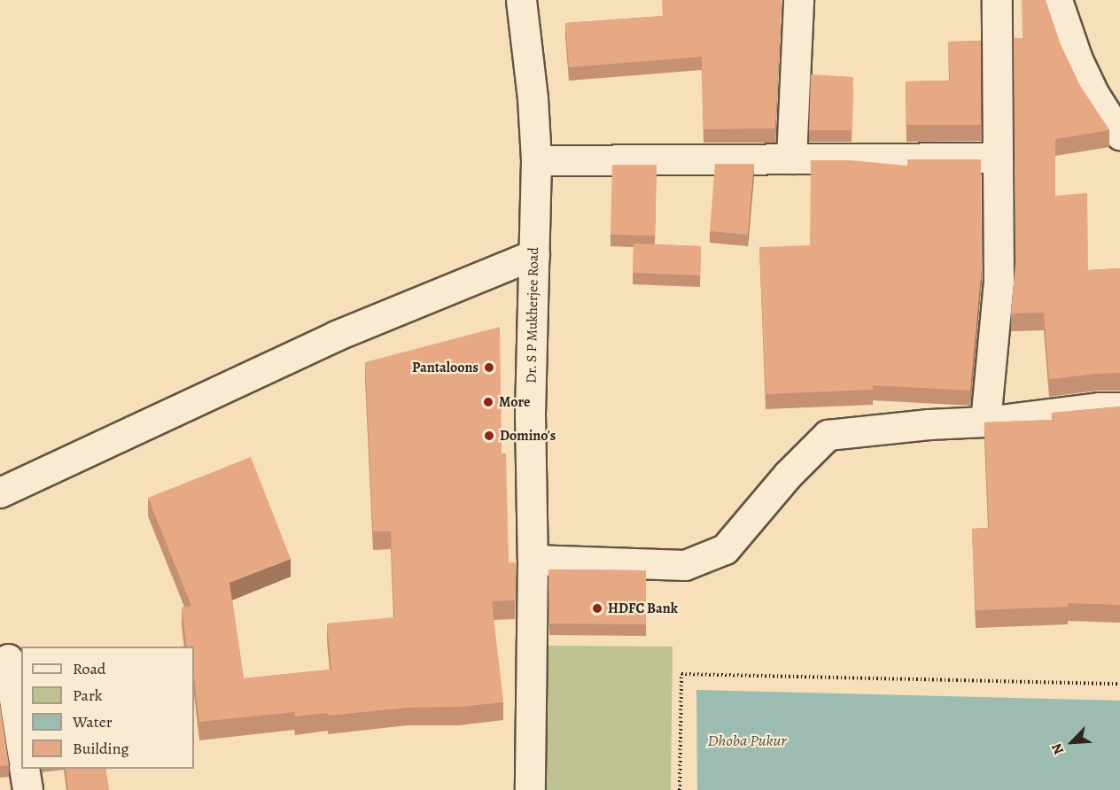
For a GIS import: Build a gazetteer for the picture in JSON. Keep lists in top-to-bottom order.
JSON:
{
  "streets": {
    "street": ["Dr. S P Mukherjee Road"]
  },
  "water": ["Dhoba Pukur"],
  "places": [
    "Pantaloons",
    "More",
    "Domino's",
    "HDFC Bank"
  ],
  "legend": [
    "Road",
    "Park",
    "Water",
    "Building"
  ],
  "north": "bottom left"
}
